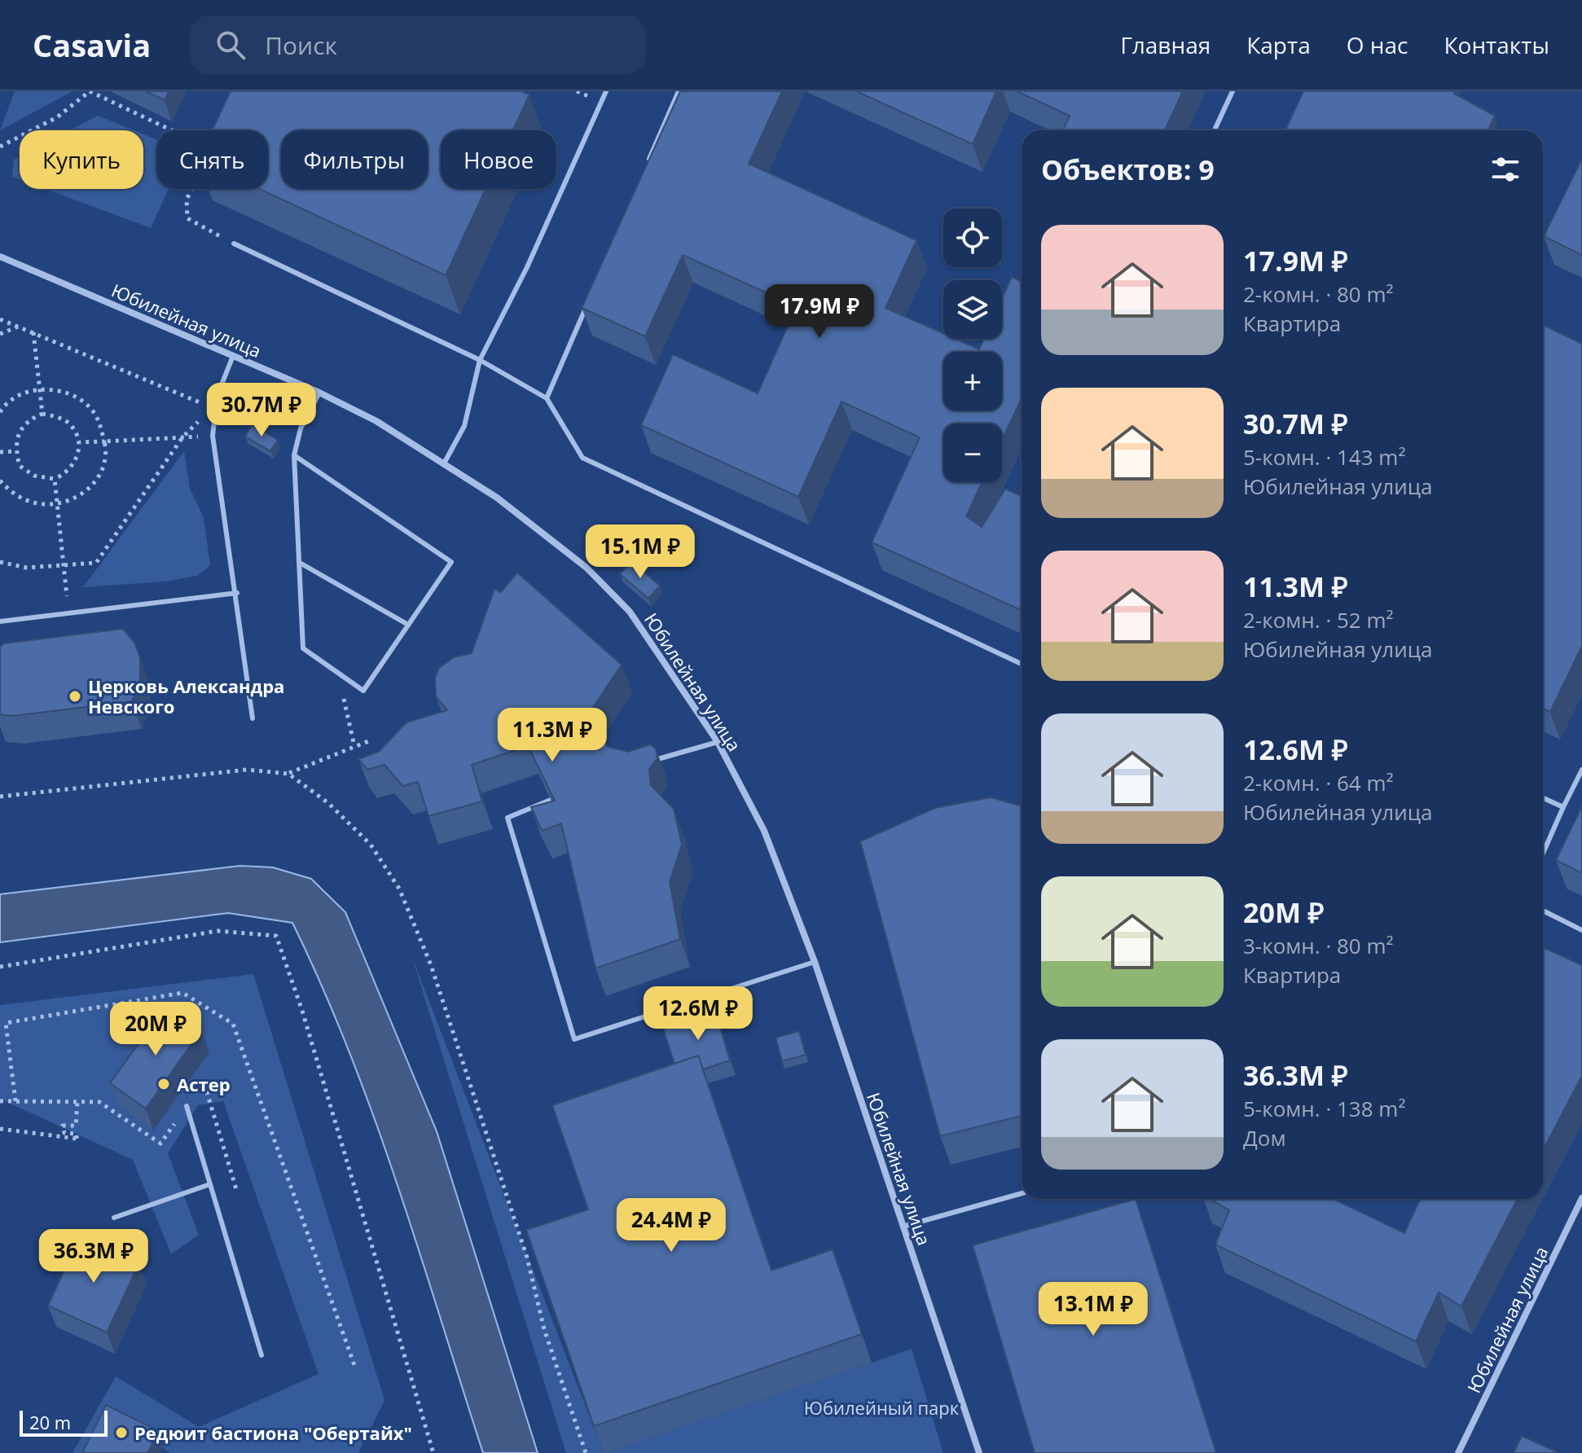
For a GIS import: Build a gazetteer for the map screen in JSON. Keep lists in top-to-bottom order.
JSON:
{
  "streets": {
    "street": ["Юбилейная улица"]
  },
  "parks": ["Юбилейный парк"],
  "places": ["Церковь Александра Невского", "Астер", "Редюит бастиона \"Обертайх\""],
  "scale_bar": "20 m",
  "page": {
    "header": "Casavia",
    "search": "Поиск",
    "nav": [
      "Главная",
      "Карта",
      "О нас",
      "Контакты"
    ],
    "chip": [
      "Купить",
      "Снять",
      "Фильтры",
      "Новое"
    ],
    "heading": "Объектов: 9",
    "map_buttons": ["+", "−"],
    "list": [
      {
        "name": "17.9M ₽",
        "note": "2-комн. · 80 m² · Квартира"
      },
      {
        "name": "30.7M ₽",
        "note": "5-комн. · 143 m² · Юбилейная улица"
      },
      {
        "name": "11.3M ₽",
        "note": "2-комн. · 52 m² · Юбилейная улица"
      },
      {
        "name": "12.6M ₽",
        "note": "2-комн. · 64 m² · Юбилейная улица"
      },
      {
        "name": "20M ₽",
        "note": "3-комн. · 80 m² · Квартира"
      },
      {
        "name": "36.3M ₽",
        "note": "5-комн. · 138 m² · Дом"
      }
    ],
    "price": [
      "17.9M ₽",
      "30.7M ₽",
      "15.1M ₽",
      "11.3M ₽",
      "12.6M ₽",
      "20M ₽",
      "24.4M ₽",
      "36.3M ₽",
      "13.1M ₽"
    ],
    "scale": "20 m"
  }
}
